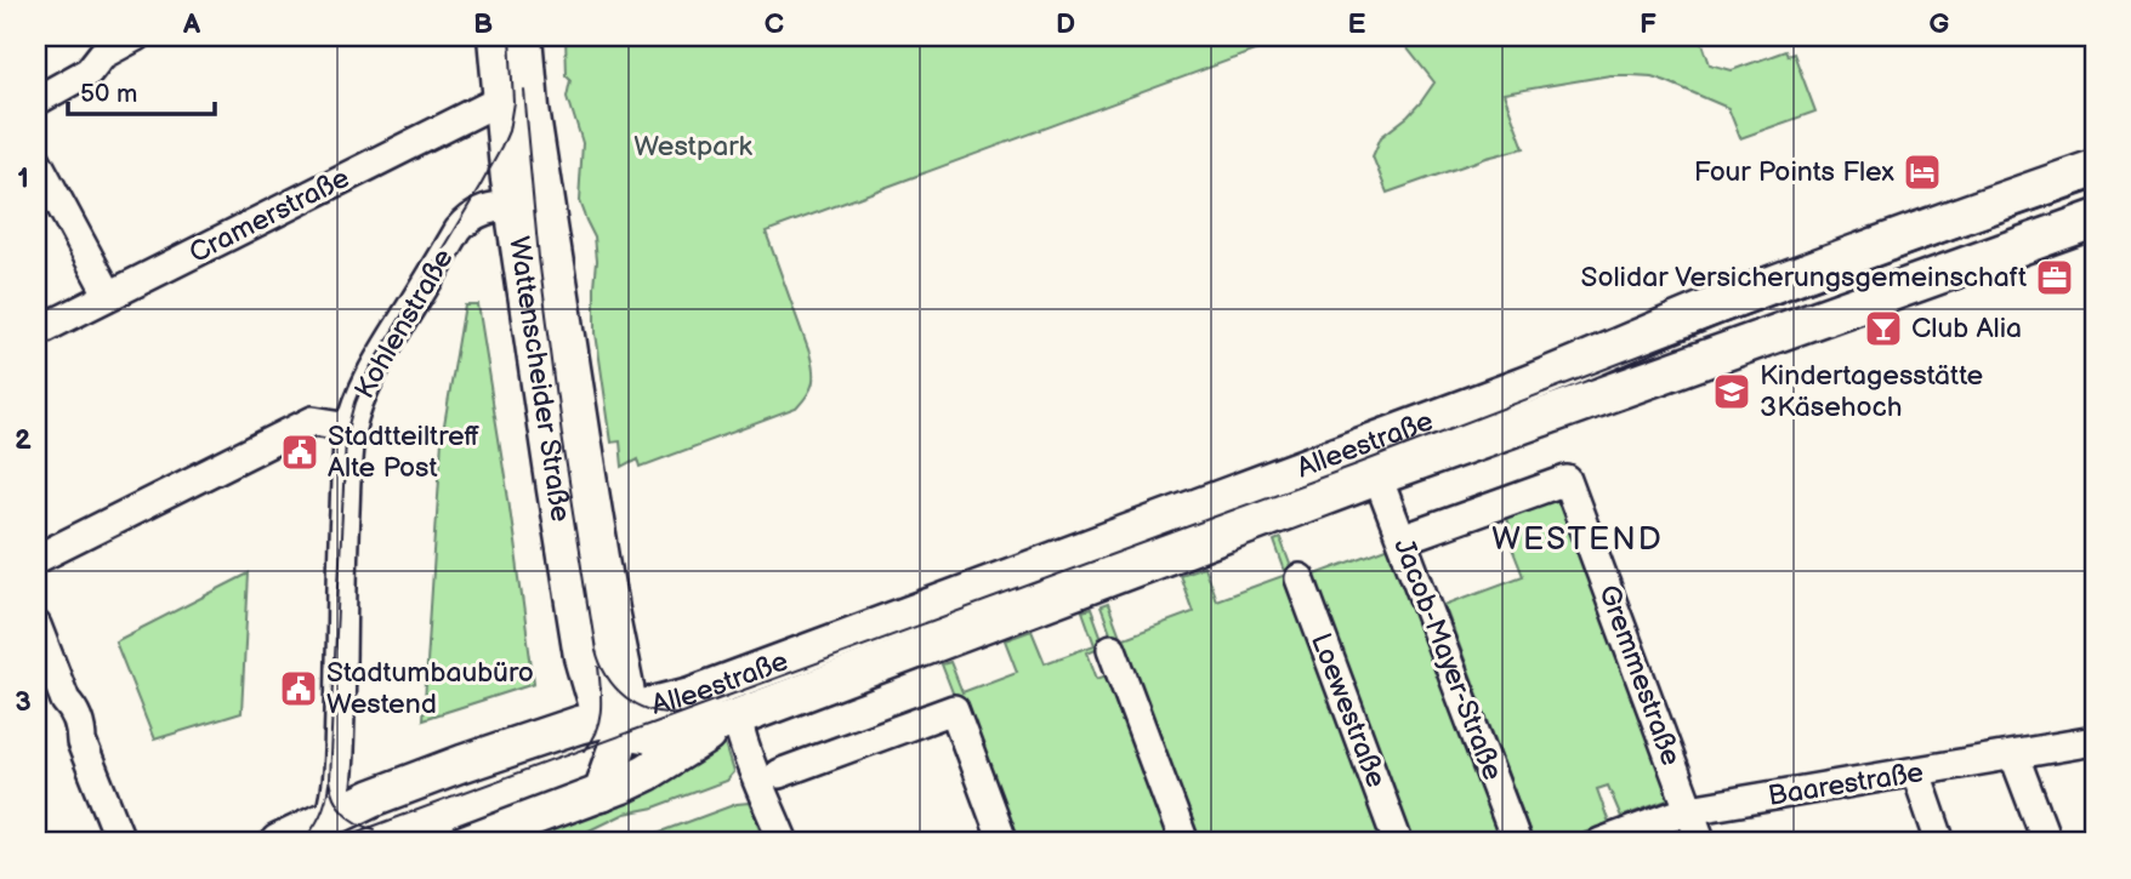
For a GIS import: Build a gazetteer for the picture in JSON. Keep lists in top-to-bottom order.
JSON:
{
  "streets": {
    "main road": ["Wattenscheider Straße", "Alleestraße"],
    "street": [
      "Cramerstraße",
      "Kohlenstraße",
      "Jacob-Mayer-Straße",
      "Gremmestraße",
      "Loewestraße",
      "Baarestraße"
    ]
  },
  "crossings": [
    ["Cramerstraße", "Wattenscheider Straße"],
    ["Kohlenstraße", "Wattenscheider Straße"],
    ["Kohlenstraße", "Alleestraße"],
    ["Wattenscheider Straße", "Alleestraße"],
    ["Alleestraße", "Jacob-Mayer-Straße"],
    ["Jacob-Mayer-Straße", "Gremmestraße"],
    ["Gremmestraße", "Baarestraße"]
  ],
  "districts": ["WESTEND"],
  "parks": ["Westpark"],
  "places": {
    "hotel": ["Four Points Flex"],
    "office": ["Solidar Versicherungsgemeinschaft"],
    "bar": ["Club Alia"],
    "school or university": ["Kindertagesstätte 3Käsehoch"],
    "public building": ["Stadtteiltreff Alte Post", "Stadtumbaubüro Westend"]
  },
  "scale_bar": "50 m",
  "grid": {
    "columns": [
      "A",
      "B",
      "C",
      "D",
      "E",
      "F",
      "G"
    ],
    "rows": ["1", "2", "3"]
  }
}
